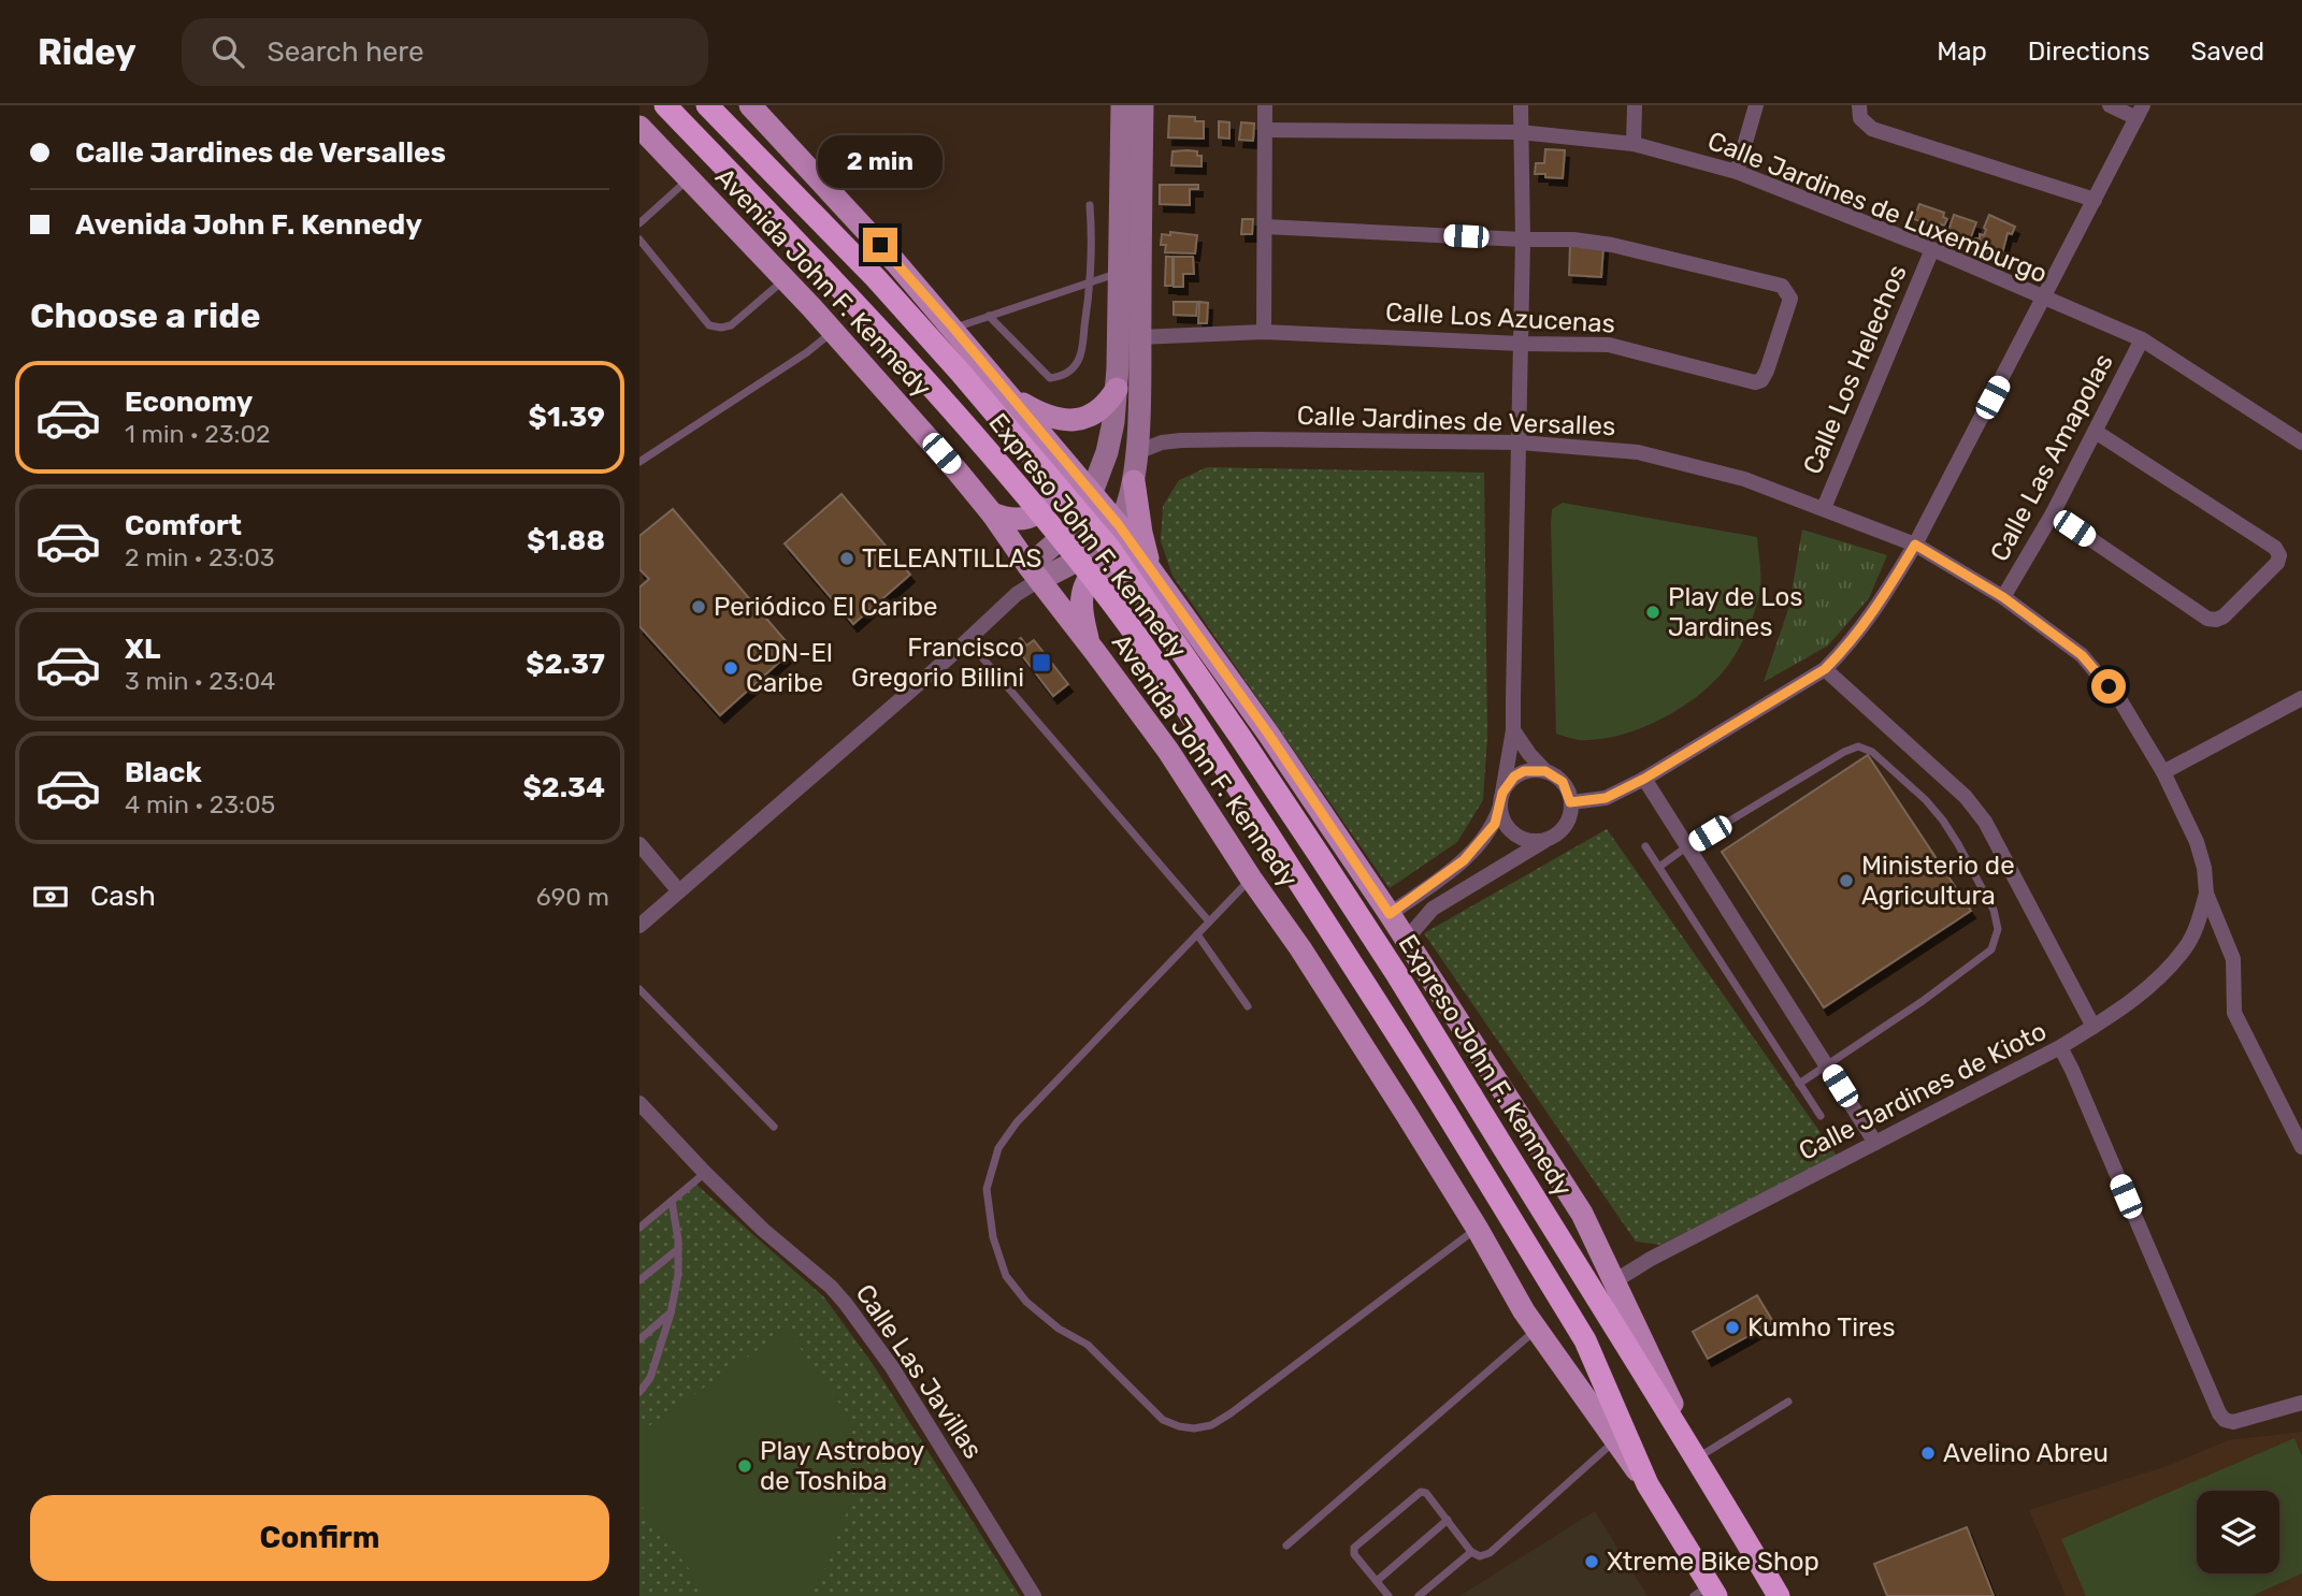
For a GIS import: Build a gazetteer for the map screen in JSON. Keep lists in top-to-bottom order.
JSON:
{
  "streets": {
    "highway": ["Expreso John F. Kennedy"],
    "main road": ["Avenida John F. Kennedy"],
    "street": [
      "Calle Jardines de Luxemburgo",
      "Calle Los Azucenas",
      "Calle Los Helechos",
      "Calle Jardines de Versalles",
      "Calle Las Amapolas",
      "Calle Jardines de Kioto",
      "Calle Las Javillas"
    ]
  },
  "crossings": [
    ["Calle Jardines de Luxemburgo", "Calle Los Helechos"],
    ["Calle Jardines de Luxemburgo", "Calle Las Amapolas"],
    ["Avenida John F. Kennedy", "Expreso John F. Kennedy"],
    ["Calle Los Helechos", "Calle Jardines de Versalles"],
    ["Calle Jardines de Versalles", "Calle Las Amapolas"],
    ["Calle Jardines de Versalles", "Calle Jardines de Kioto"]
  ],
  "places": {
    "other": [
      "TELEANTILLAS",
      "Periódico El Caribe",
      "Play de Los Jardines",
      "CDN-El Caribe",
      "Ministerio de Agricultura",
      "Kumho Tires",
      "Avelino Abreu",
      "Play Astroboy de Toshiba",
      "Xtreme Bike Shop"
    ],
    "transit": ["Francisco Gregorio Billini"]
  },
  "page": {
    "header": "Ridey",
    "search": "Search here",
    "nav": ["Map", "Directions", "Saved"],
    "banner": ["Calle Jardines de Versalles", "Avenida John F. Kennedy"],
    "bubble": "2 min",
    "heading": "Choose a ride",
    "list": [
      {
        "name": "Economy",
        "note": "1 min · 23:02",
        "value": "$1.39"
      },
      {
        "name": "Comfort",
        "note": "2 min · 23:03",
        "value": "$1.88"
      },
      {
        "name": "XL",
        "note": "3 min · 23:04",
        "value": "$2.37"
      },
      {
        "name": "Black",
        "note": "4 min · 23:05",
        "value": "$2.34"
      }
    ],
    "pay": ["Cash", "690 m"],
    "buttons": "Confirm"
  }
}
